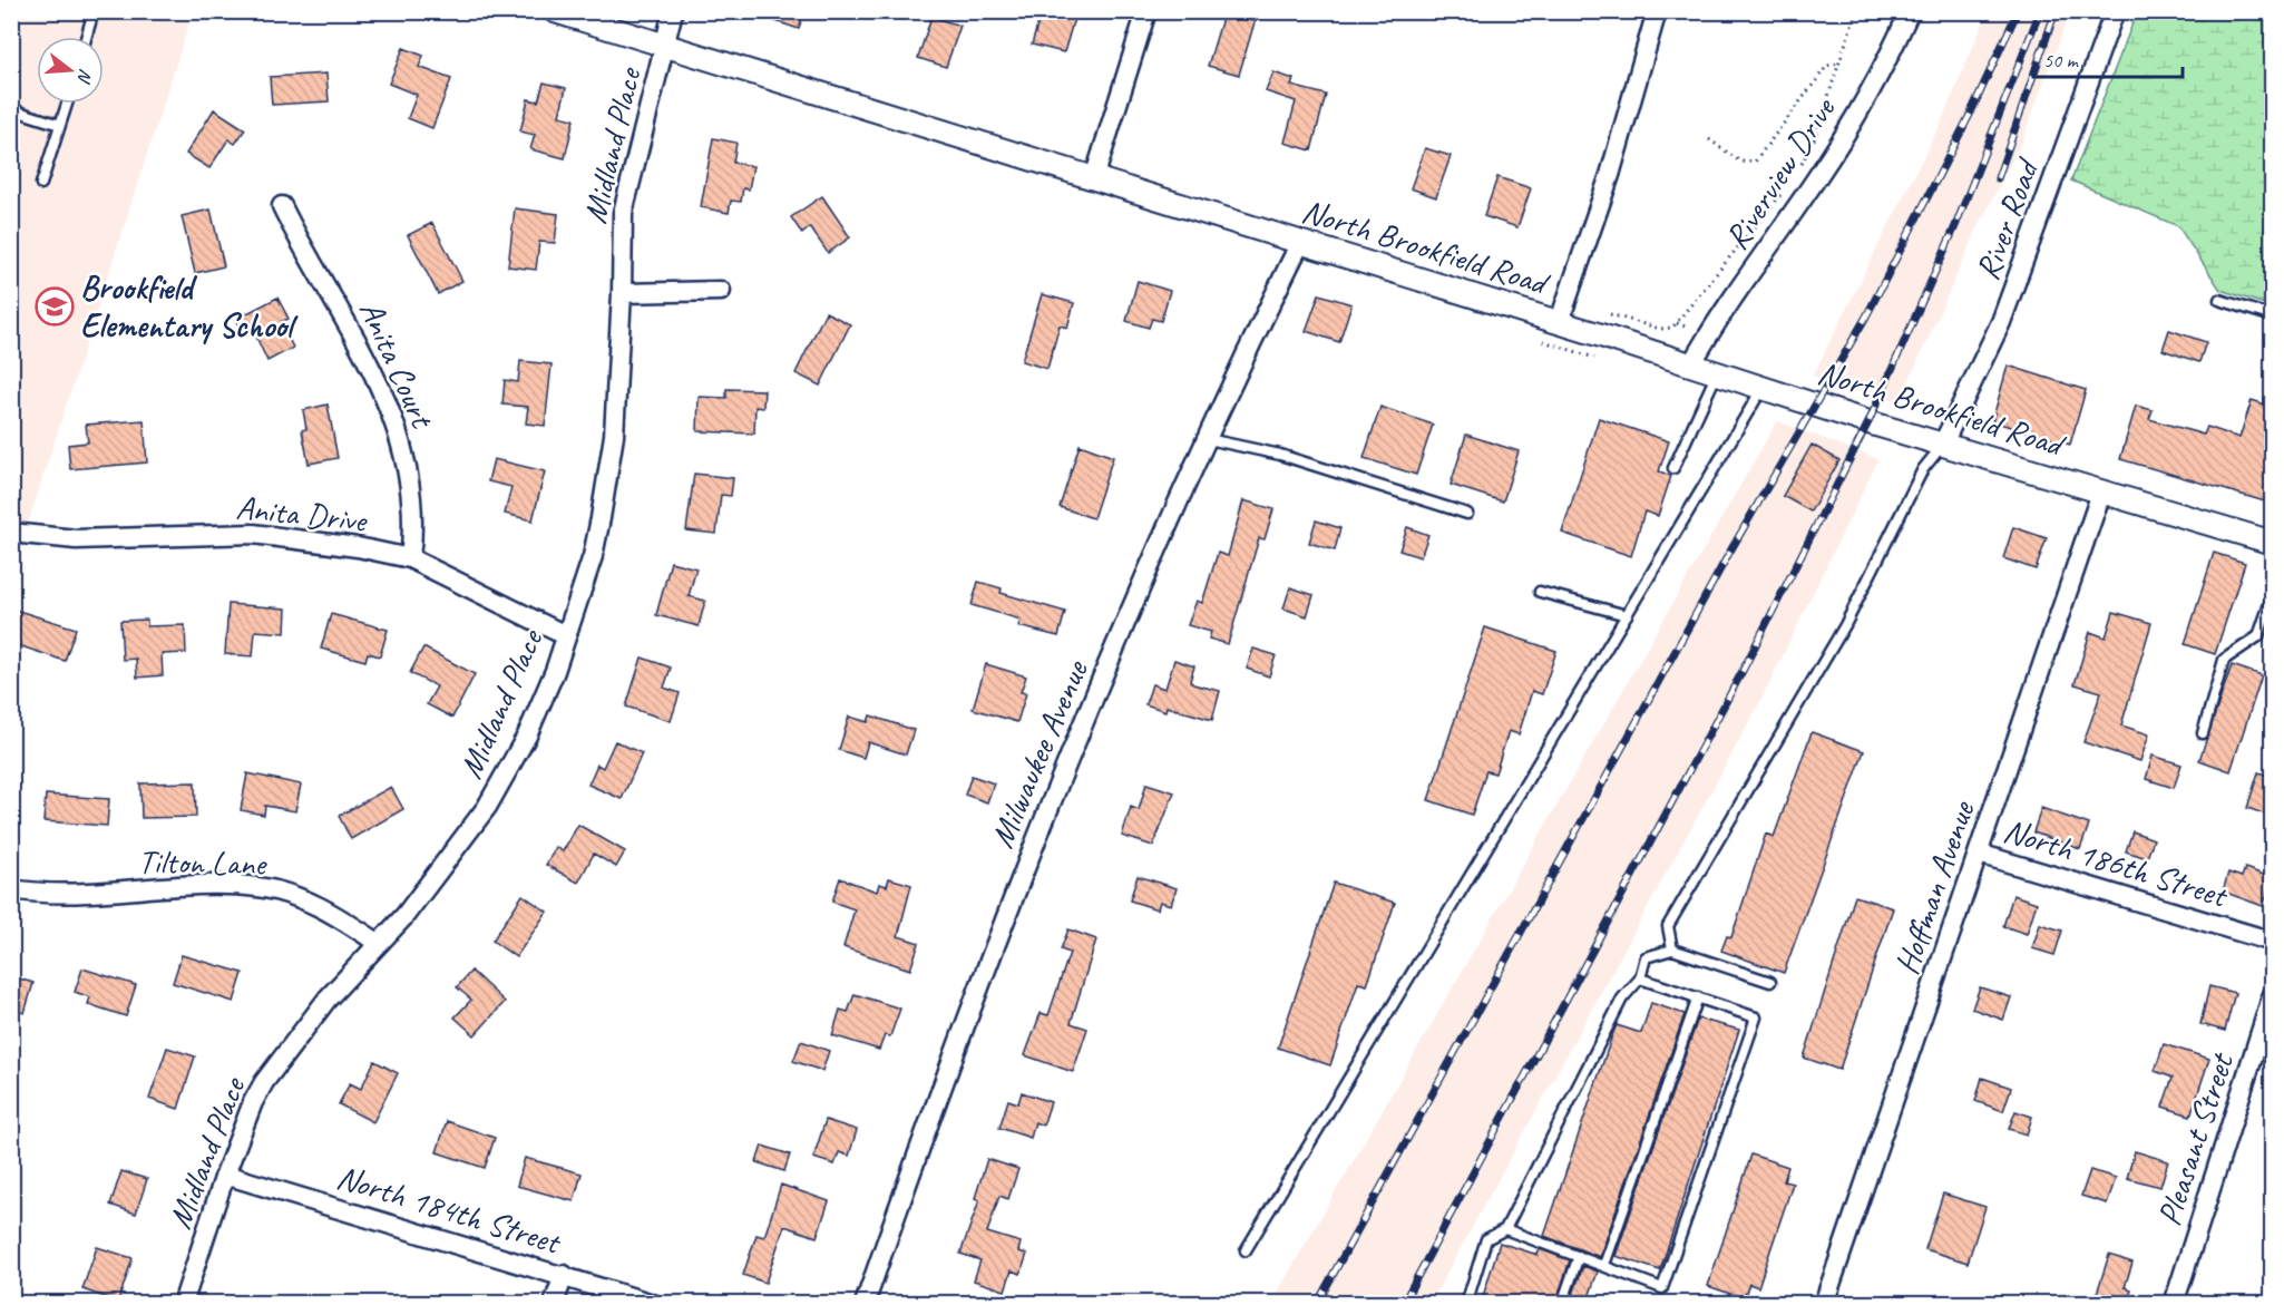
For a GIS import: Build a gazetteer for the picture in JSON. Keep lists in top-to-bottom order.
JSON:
{
  "streets": {
    "street": [
      "Midland Place",
      "Riverview Drive",
      "River Road",
      "North Brookfield Road",
      "Anita Court",
      "Anita Drive",
      "Milwaukee Avenue",
      "Tilton Lane",
      "North 186th Street",
      "Hoffman Avenue",
      "Pleasant Street",
      "North 184th Street"
    ]
  },
  "crossings": [
    ["Midland Place", "North Brookfield Road"],
    ["Midland Place", "Anita Drive"],
    ["Midland Place", "Tilton Lane"],
    ["Midland Place", "North 184th Street"],
    ["Riverview Drive", "North Brookfield Road"],
    ["River Road", "North Brookfield Road"],
    ["North Brookfield Road", "Milwaukee Avenue"],
    ["North Brookfield Road", "Hoffman Avenue"],
    ["Anita Court", "Anita Drive"],
    ["North 186th Street", "Hoffman Avenue"]
  ],
  "places": {
    "school or university": ["Brookfield Elementary School"]
  },
  "scale_bar": "50 m",
  "north": "right"
}
